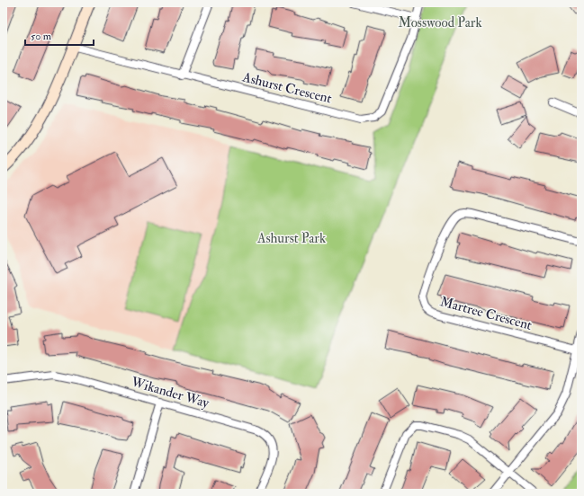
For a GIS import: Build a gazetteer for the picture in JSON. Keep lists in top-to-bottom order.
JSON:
{
  "streets": {
    "street": ["Ashurst Crescent", "Martree Crescent", "Wikander Way"]
  },
  "parks": ["Mosswood Park", "Ashurst Park"],
  "scale_bar": "50 m"
}
